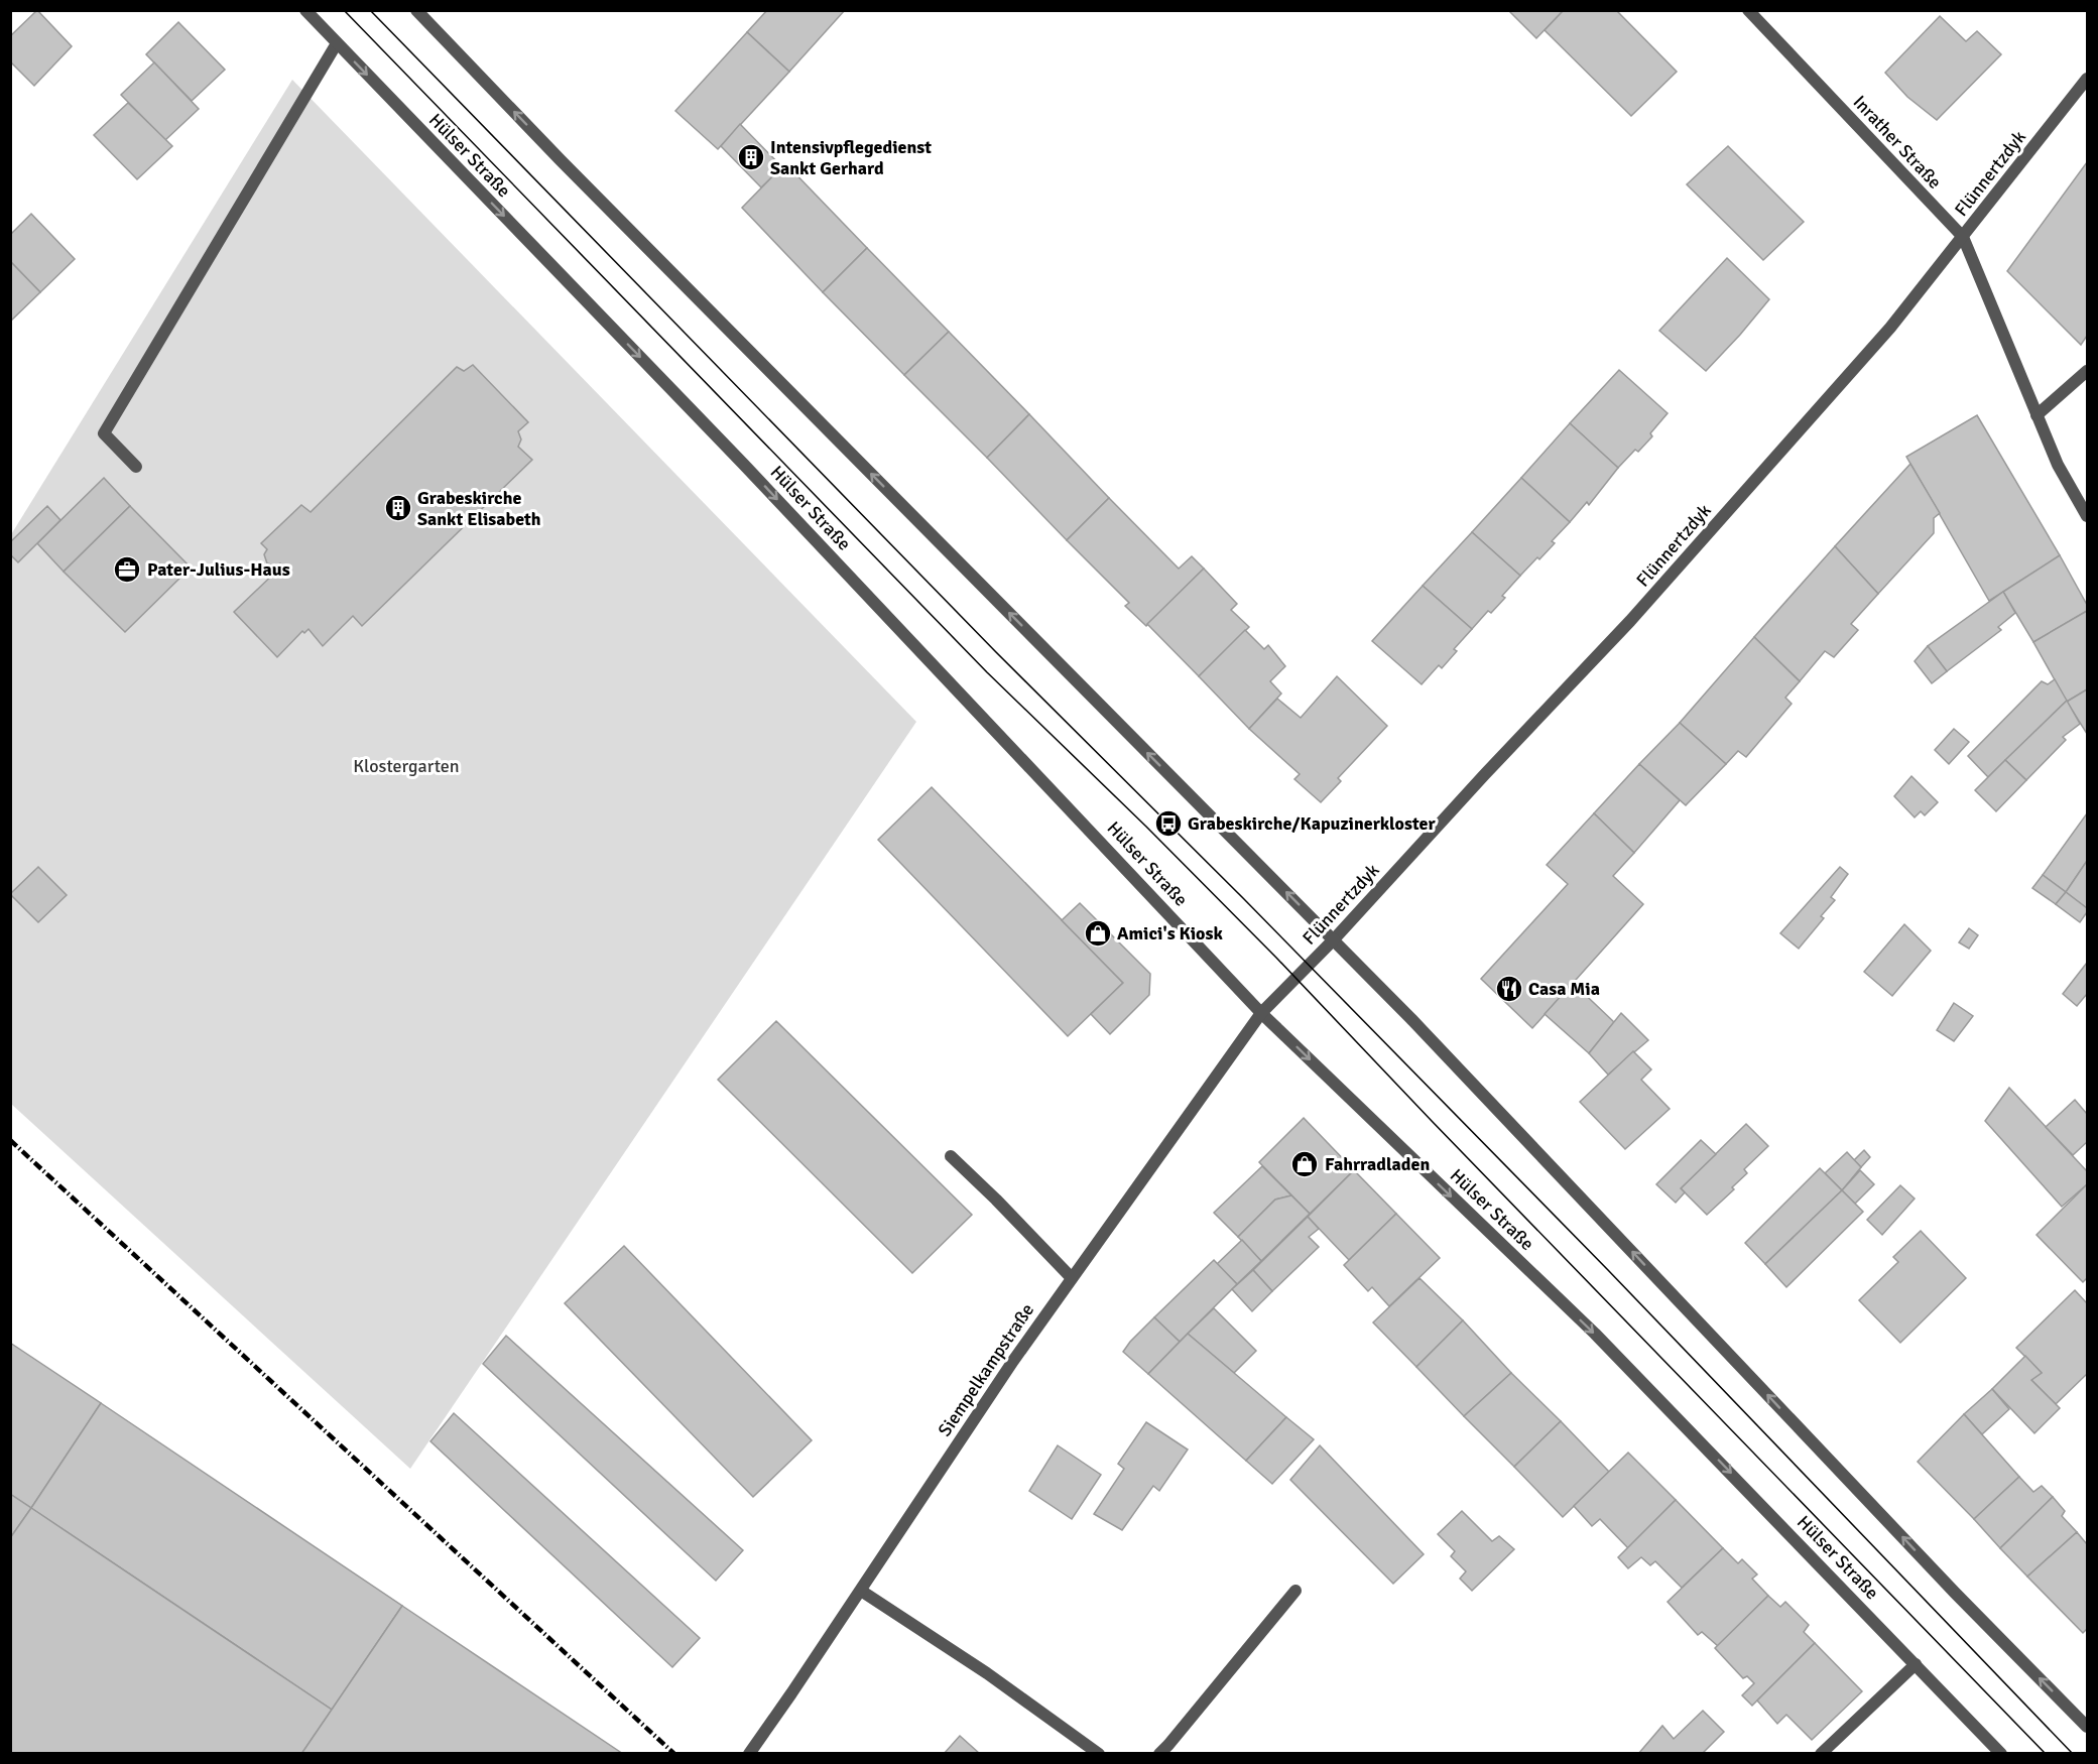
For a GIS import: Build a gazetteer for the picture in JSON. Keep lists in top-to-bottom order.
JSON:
{
  "streets": {
    "street": [
      "Inrather Straße",
      "Hülser Straße",
      "Flünnertzdyk",
      "Siempelkampstraße"
    ]
  },
  "crossings": [
    ["Inrather Straße", "Flünnertzdyk"],
    ["Hülser Straße", "Flünnertzdyk"],
    ["Hülser Straße", "Siempelkampstraße"],
    ["Flünnertzdyk", "Siempelkampstraße"]
  ],
  "parks": ["Klostergarten"],
  "places": {
    "building": ["Intensivpflegedienst Sankt Gerhard", "Grabeskirche Sankt Elisabeth"],
    "office": ["Pater-Julius-Haus"],
    "bus stop": ["Grabeskirche/Kapuzinerkloster"],
    "shop": ["Amici's Kiosk", "Fahrradladen"],
    "restaurant": ["Casa Mia"]
  }
}
